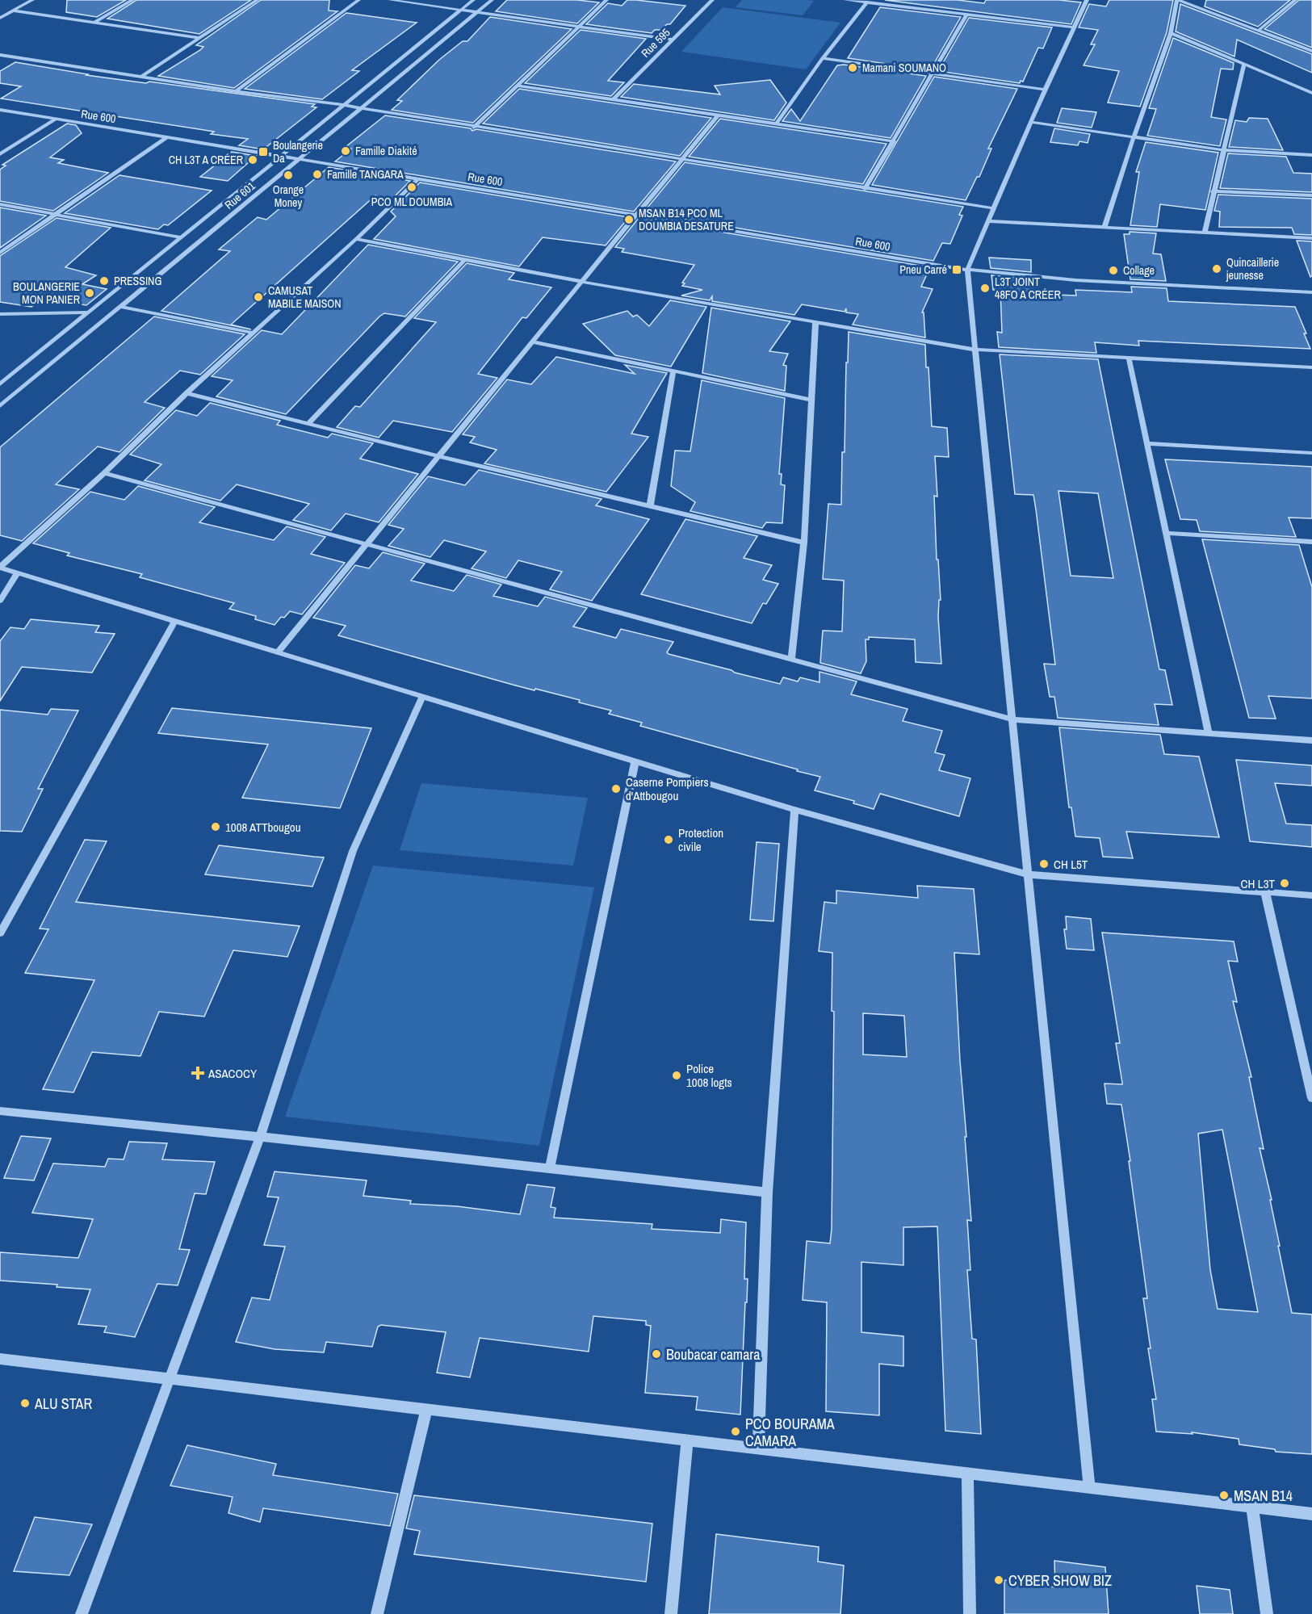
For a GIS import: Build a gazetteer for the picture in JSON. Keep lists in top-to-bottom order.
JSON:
{
  "streets": {
    "street": ["Rue 595", "Rue 600", "Rue 601"]
  },
  "crossings": [
    ["Rue 600", "Rue 601"]
  ],
  "places": {
    "other": [
      "Mamani SOUMANO",
      "Famille Diakité",
      "CH L3T A CRÉER",
      "Famille TANGARA",
      "Orange Money",
      "PCO ML DOUMBIA",
      "MSAN B14 PCO ML DOUMBIA DESATURE",
      "Quincaillerie jeunesse",
      "Collage",
      "PRESSING",
      "L3T JOINT 48FO A CRÉER",
      "BOULANGERIE MON PANIER",
      "CAMUSAT MABILE MAISON",
      "Caserne Pompiers d'Attbougou",
      "1008 ATTbougou",
      "Protection civile",
      "CH L5T",
      "CH L3T",
      "Police 1008 logts",
      "Boubacar camara",
      "ALU STAR",
      "PCO BOURAMA CAMARA",
      "MSAN B14",
      "CYBER SHOW BIZ"
    ],
    "transit": ["Boulangerie Da", "Pneu Carré"],
    "health": ["ASACOCY"]
  }
}
